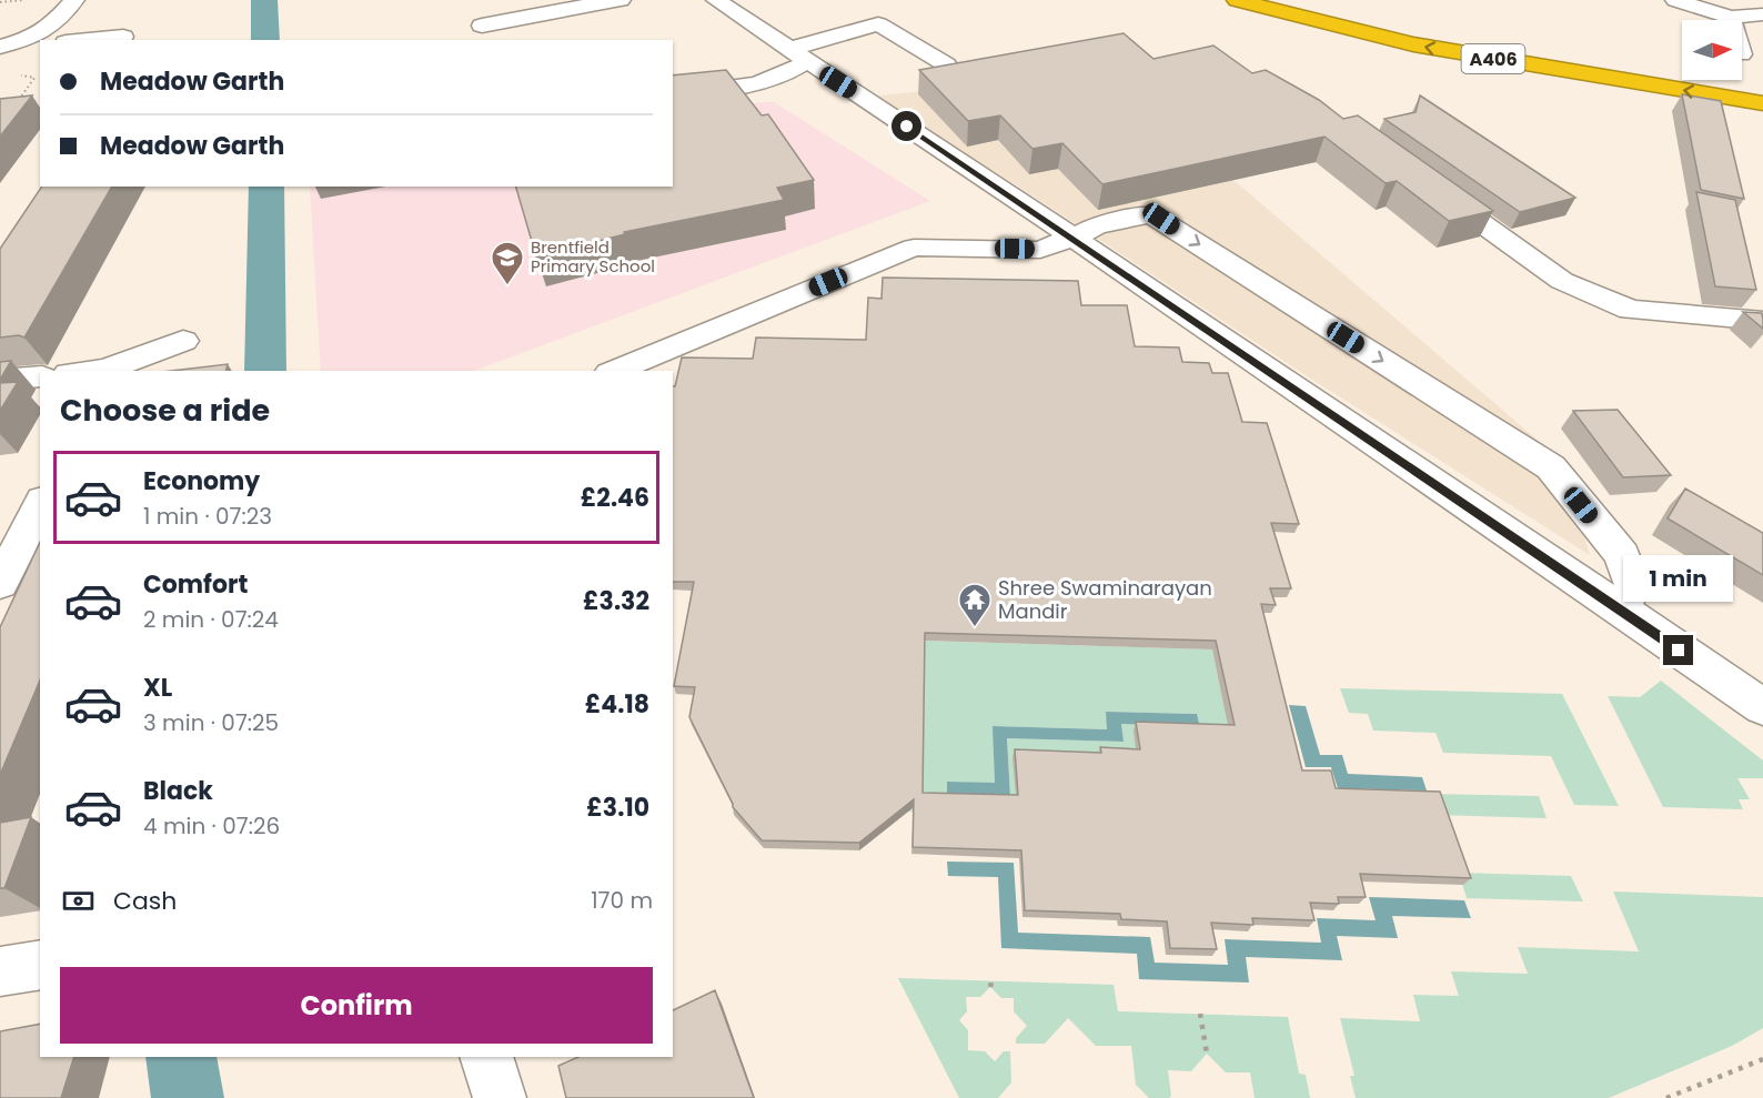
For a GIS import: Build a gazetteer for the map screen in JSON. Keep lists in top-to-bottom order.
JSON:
{
  "streets": {
    "highway": ["A406"]
  },
  "places": {
    "school or university": ["Brentfield Primary School"],
    "temple": ["Shree Swaminarayan Mandir"]
  },
  "north": "right",
  "page": {
    "banner": ["Meadow Garth", "Meadow Garth"],
    "heading": "Choose a ride",
    "list": [
      {
        "name": "Economy",
        "note": "1 min · 07:23",
        "value": "£2.46"
      },
      {
        "name": "Comfort",
        "note": "2 min · 07:24",
        "value": "£3.32"
      },
      {
        "name": "XL",
        "note": "3 min · 07:25",
        "value": "£4.18"
      },
      {
        "name": "Black",
        "note": "4 min · 07:26",
        "value": "£3.10"
      }
    ],
    "bubble": "1 min",
    "pay": ["Cash", "170 m"],
    "buttons": "Confirm"
  }
}
